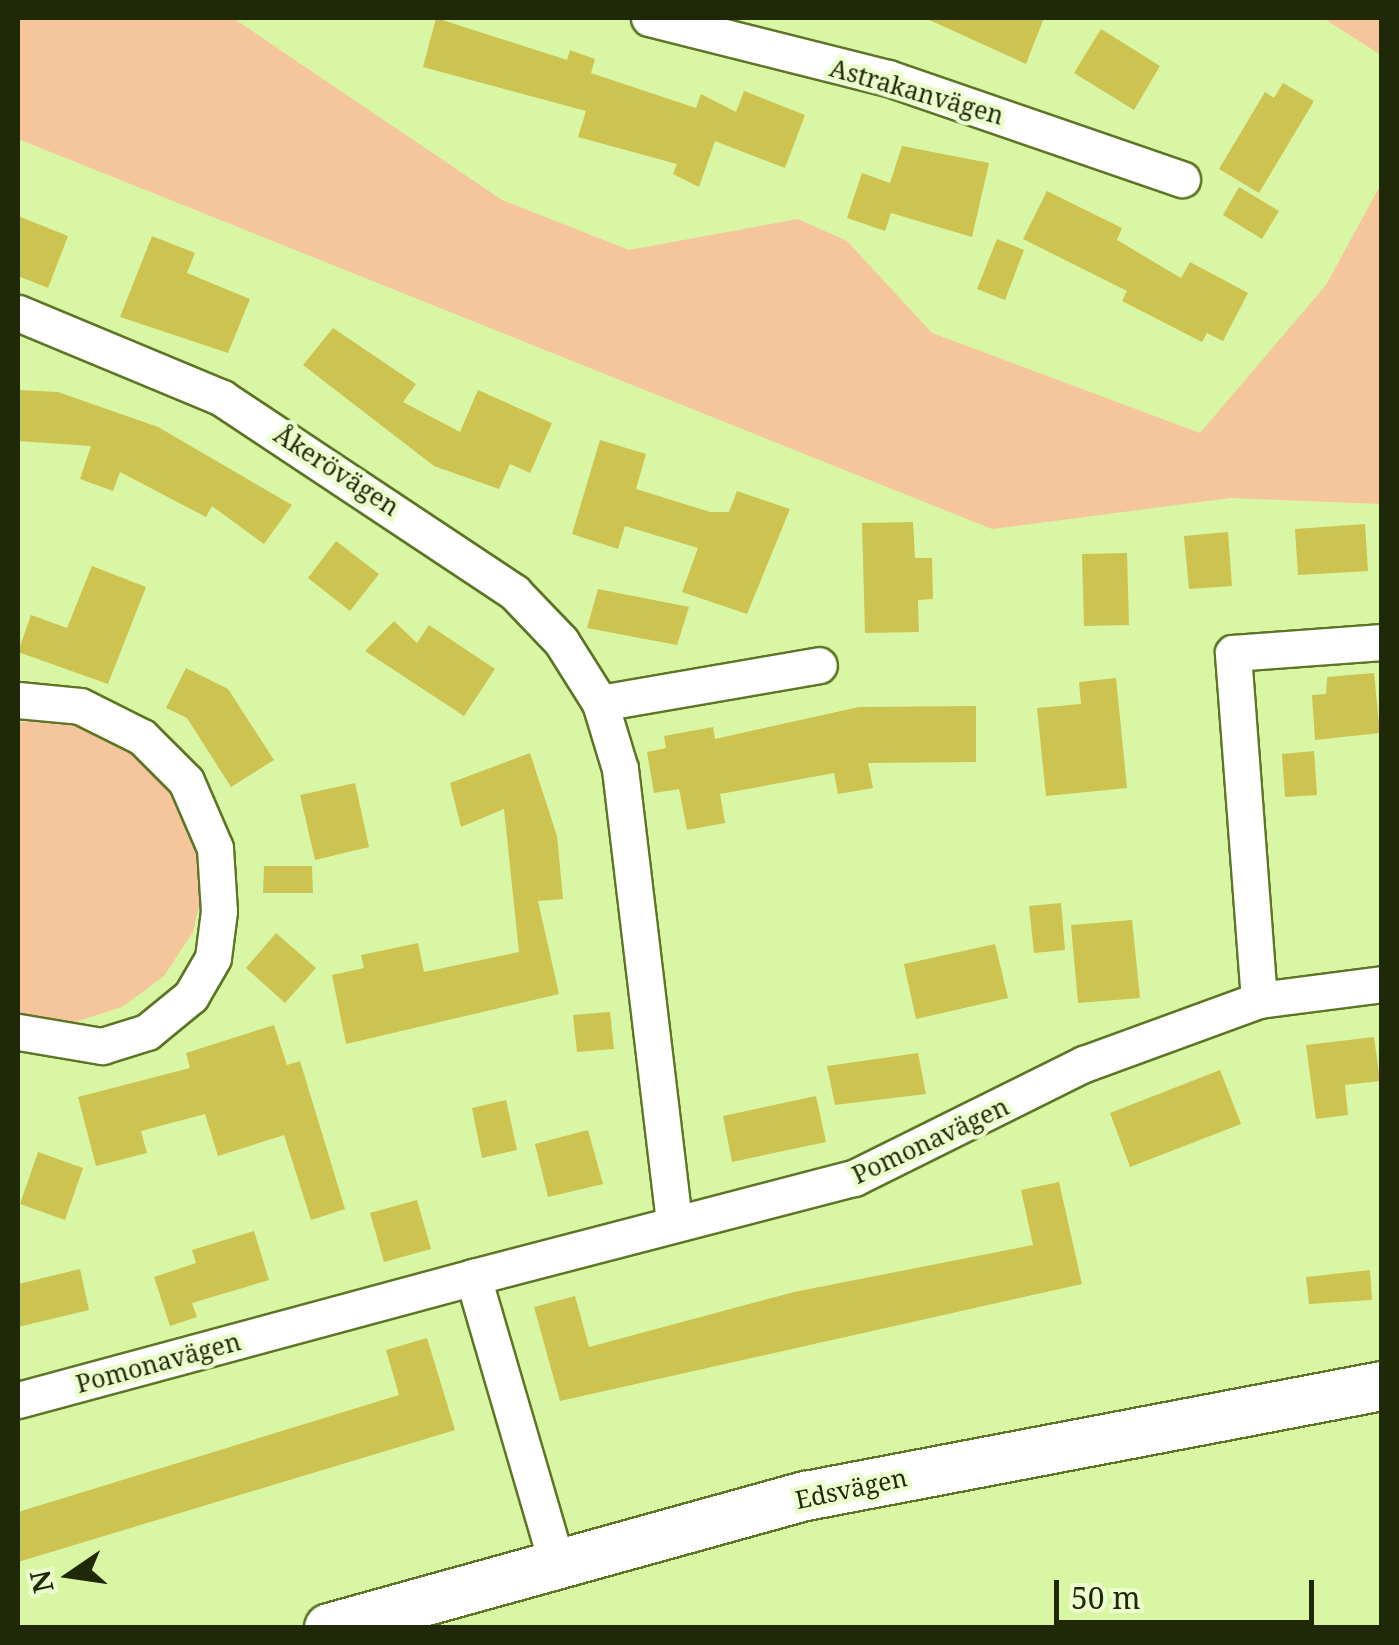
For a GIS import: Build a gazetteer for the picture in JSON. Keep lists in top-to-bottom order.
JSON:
{
  "streets": {
    "street": [
      "Astrakanvägen",
      "Åkerövägen",
      "Pomonavägen",
      "Edsvägen"
    ]
  },
  "crossings": [
    ["Åkerövägen", "Pomonavägen"]
  ],
  "scale_bar": "50 m",
  "north": "left"
}
